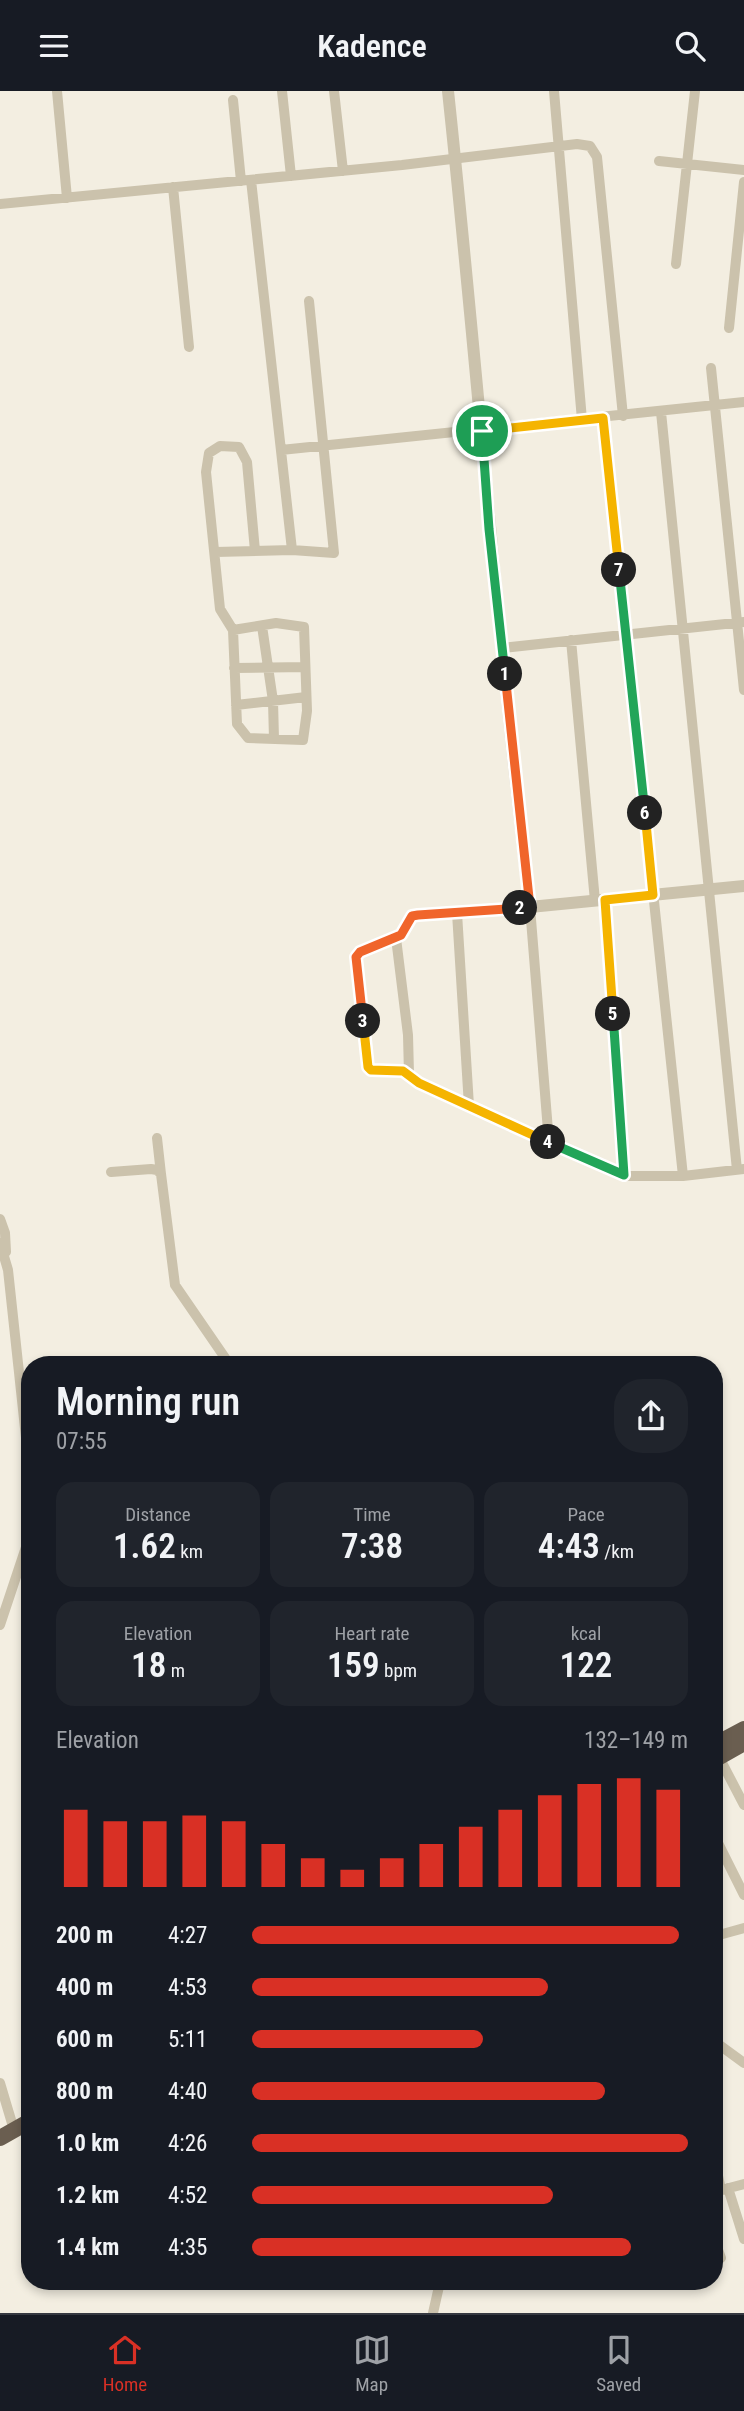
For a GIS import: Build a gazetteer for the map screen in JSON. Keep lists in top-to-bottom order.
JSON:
{
  "page": {
    "header": "Kadence",
    "pins": [
      "7",
      "1",
      "6",
      "2",
      "5",
      "3",
      "4"
    ],
    "heading": ["Morning run", "07:55"],
    "stats": [
      ["Distance", "1.62 km"],
      ["Time", "7:38"],
      ["Pace", "4:43 /km"],
      ["Elevation", "18 m"],
      ["Heart rate", "159 bpm"],
      ["kcal", "122"]
    ],
    "chart": ["Elevation", "132–149 m"],
    "list": [
      {
        "name": "200 m",
        "note": "4:27"
      },
      {
        "name": "400 m",
        "note": "4:53"
      },
      {
        "name": "600 m",
        "note": "5:11"
      },
      {
        "name": "800 m",
        "note": "4:40"
      },
      {
        "name": "1.0 km",
        "note": "4:26"
      },
      {
        "name": "1.2 km",
        "note": "4:52"
      },
      {
        "name": "1.4 km",
        "note": "4:35"
      }
    ],
    "tabs": ["Home", "Map", "Saved"]
  }
}
